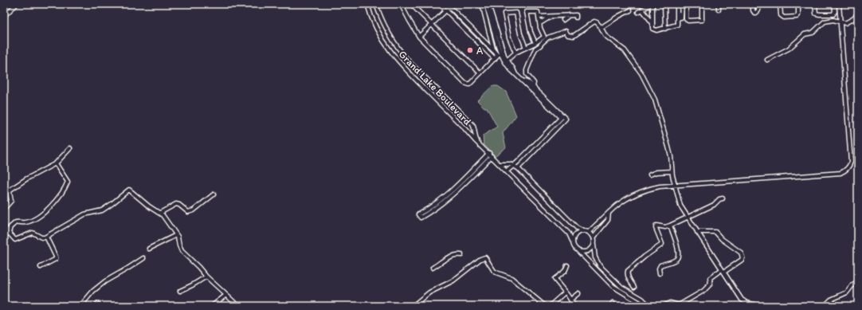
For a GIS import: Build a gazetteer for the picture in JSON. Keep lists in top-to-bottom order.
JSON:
{
  "streets": {
    "street": ["Grand Lake Boulevard"]
  },
  "places": ["A"]
}
